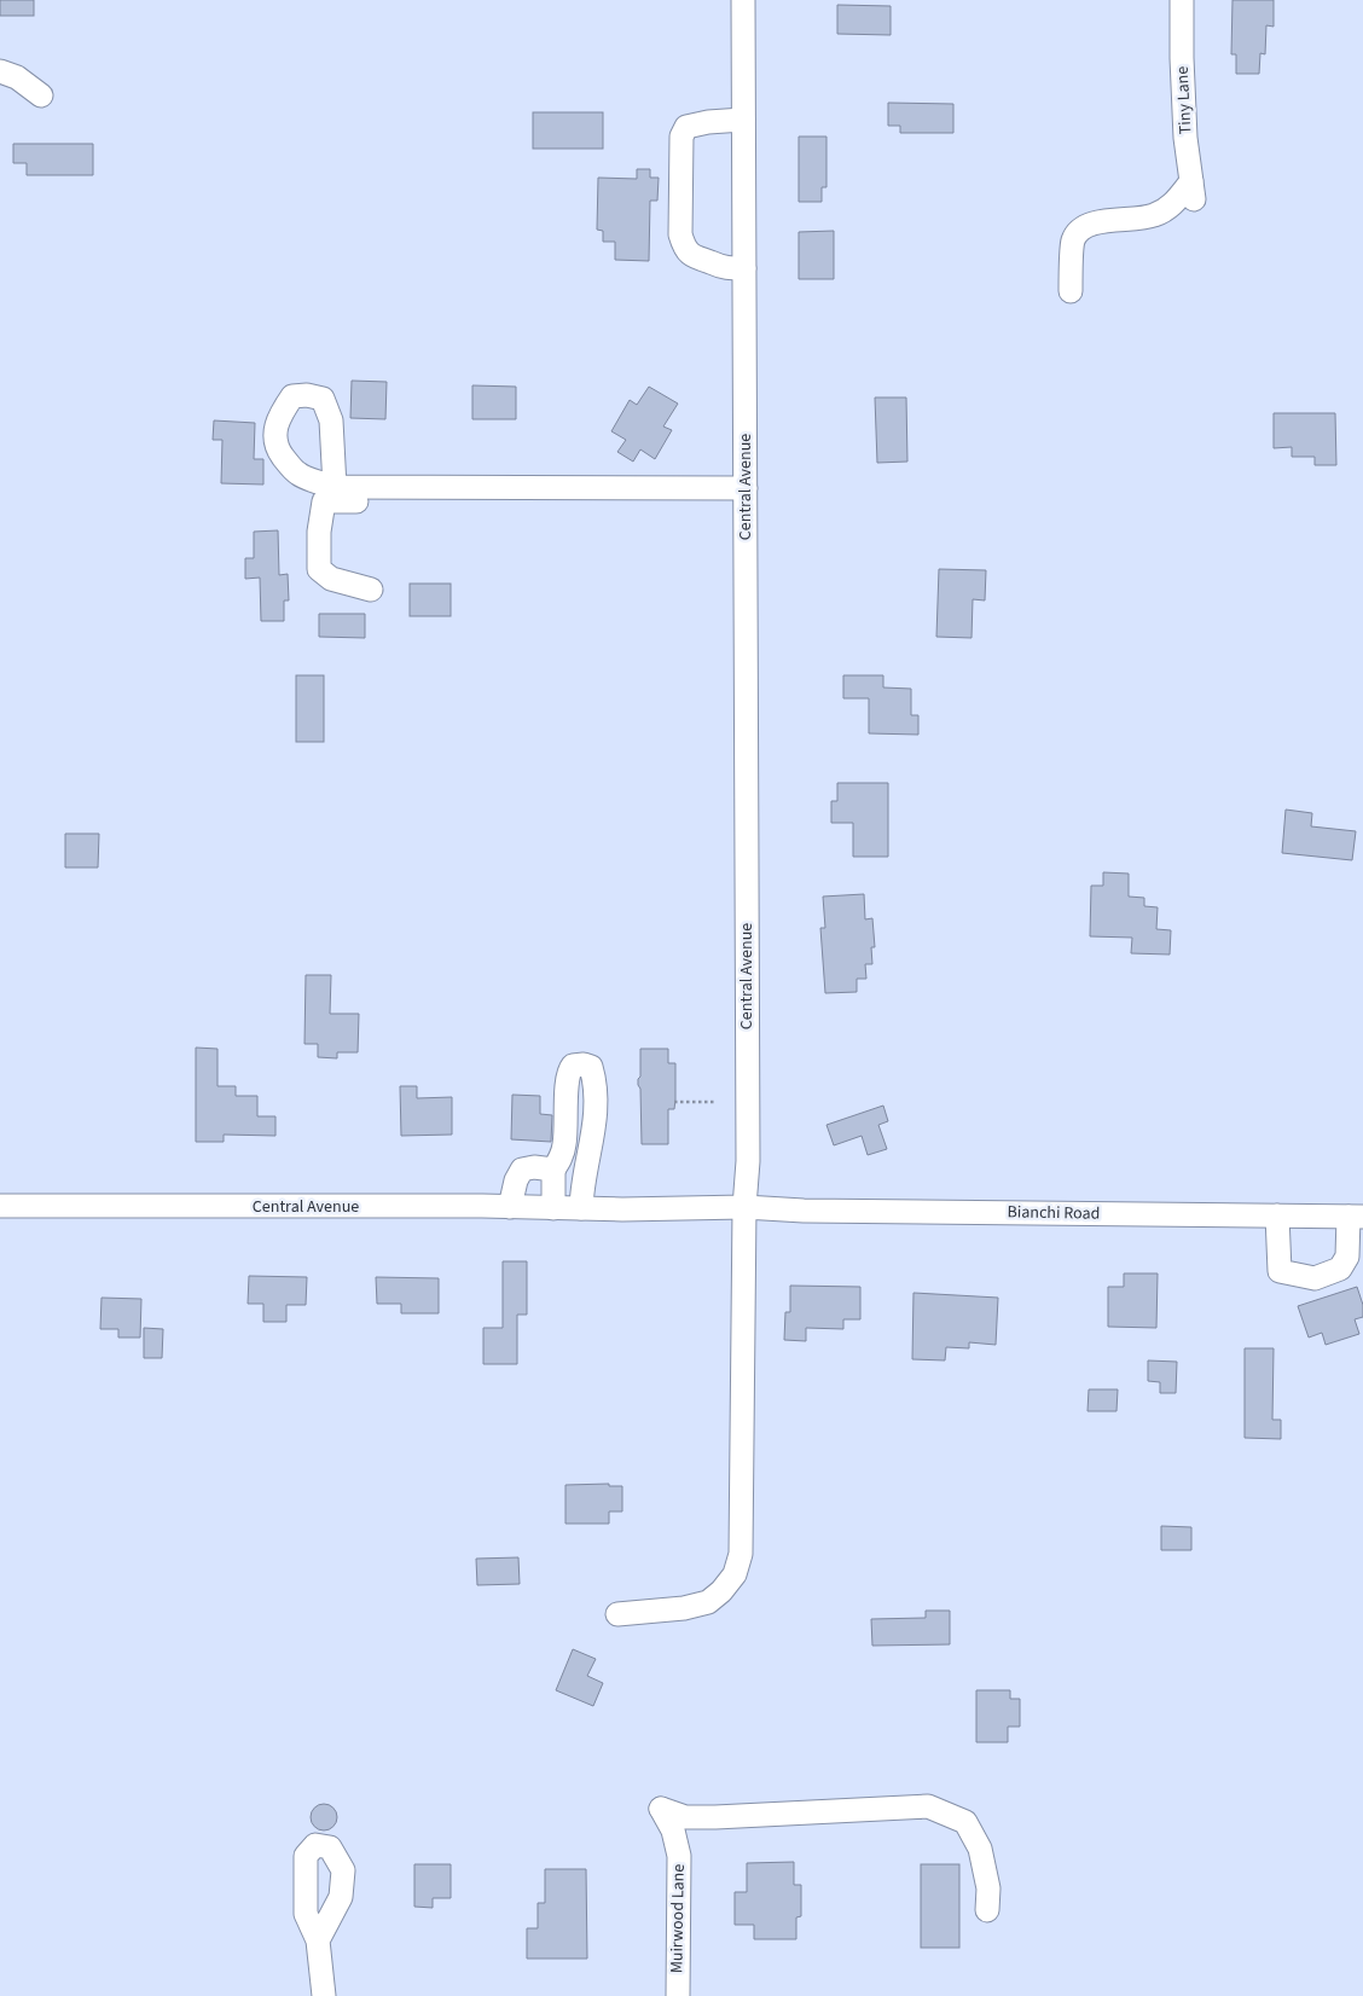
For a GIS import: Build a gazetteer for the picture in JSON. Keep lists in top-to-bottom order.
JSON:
{
  "streets": {
    "street": [
      "Tiny Lane",
      "Central Avenue",
      "Bianchi Road",
      "Muirwood Lane"
    ]
  },
  "crossings": [
    ["Central Avenue", "Bianchi Road"]
  ]
}
